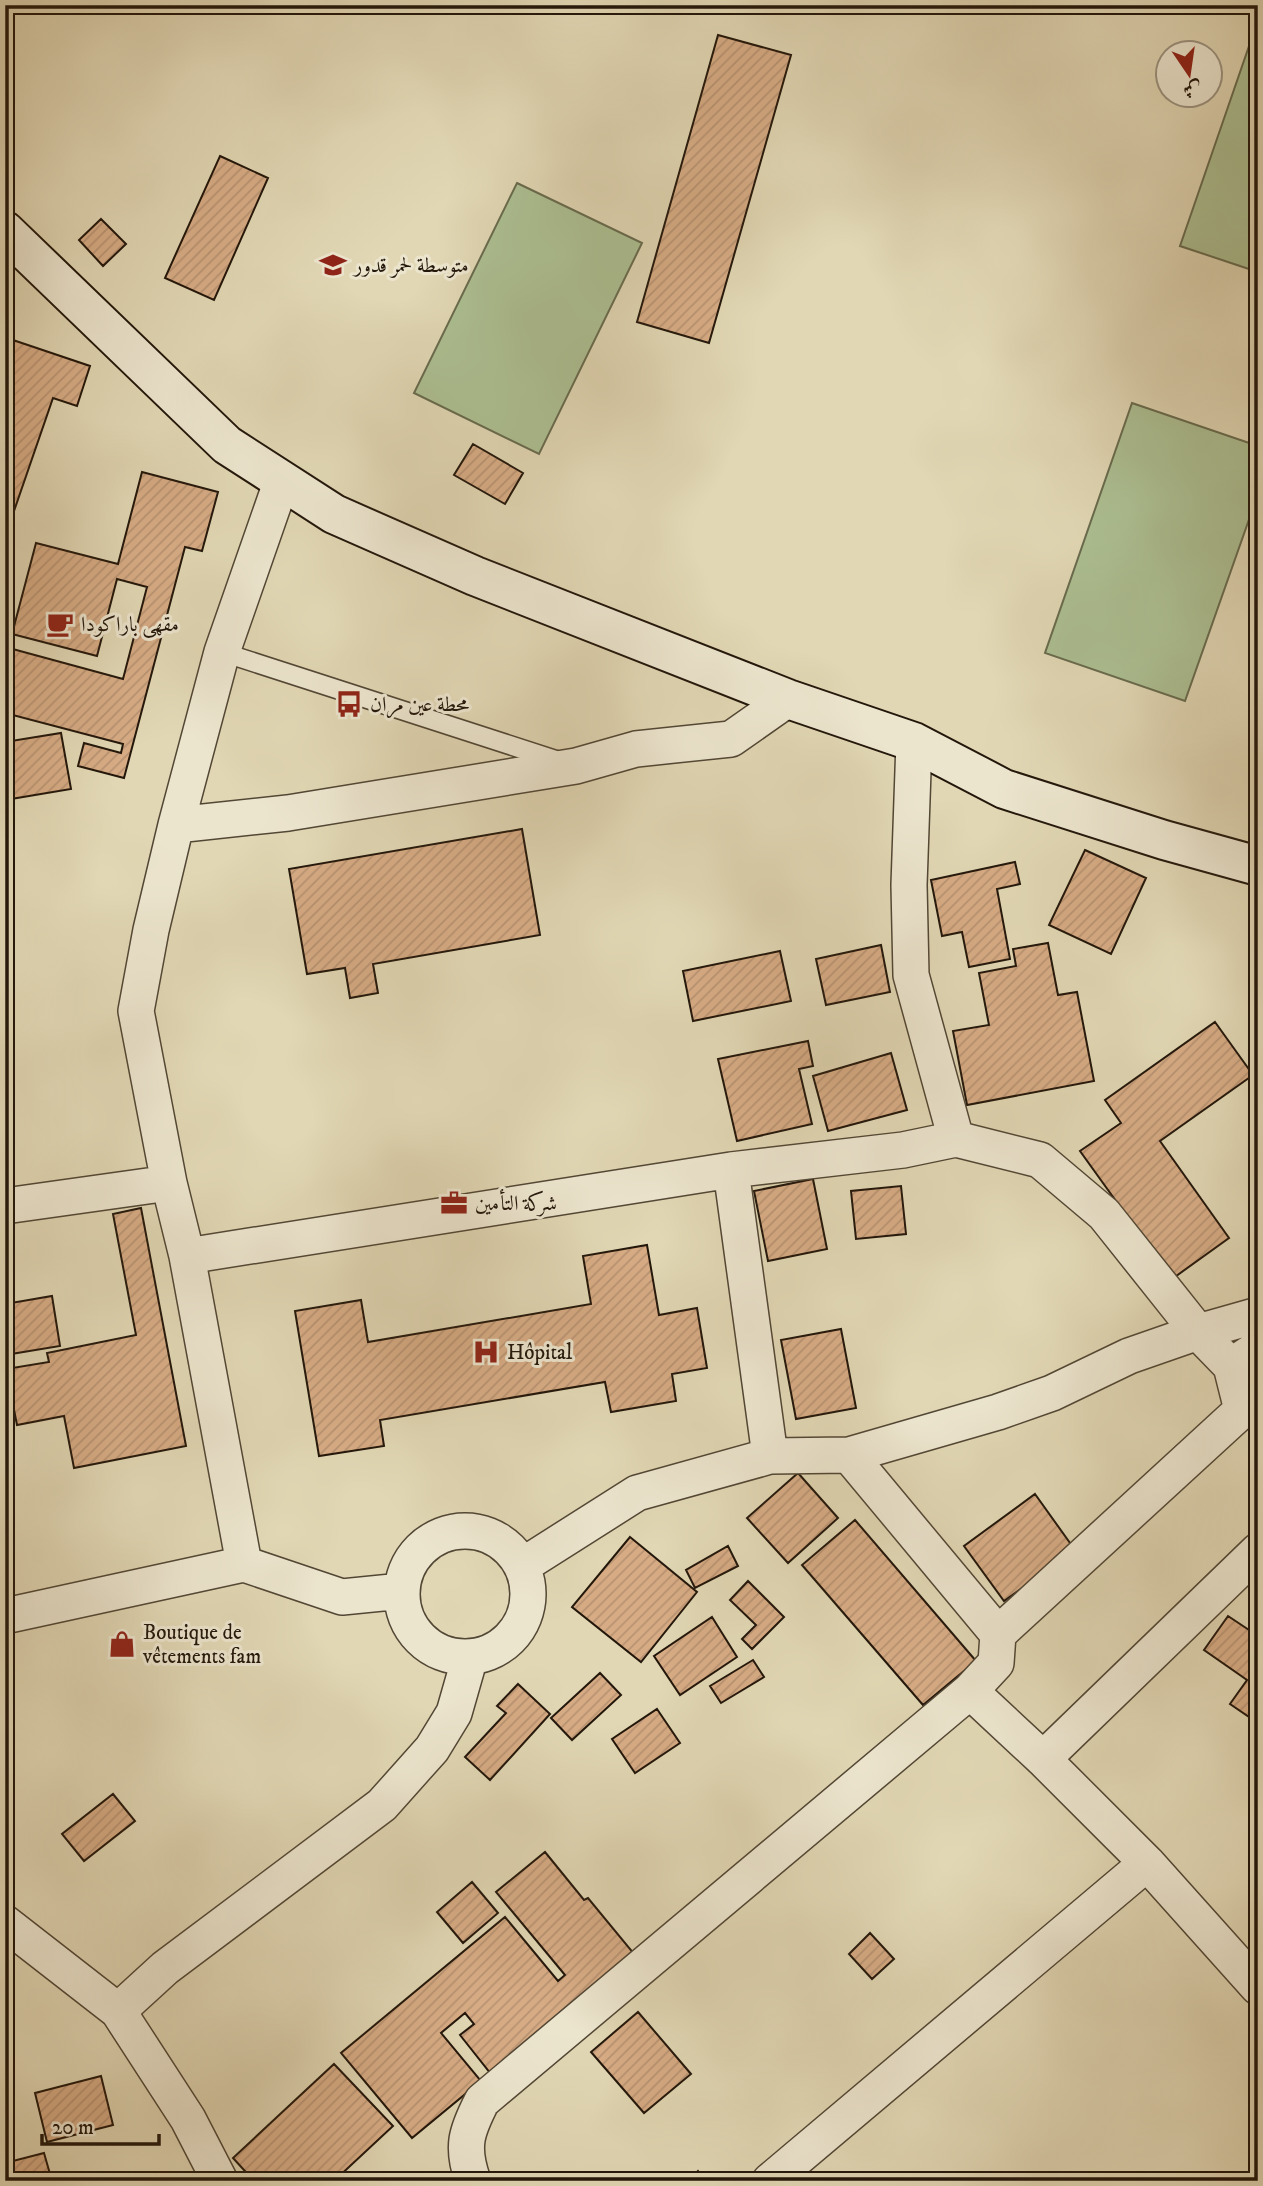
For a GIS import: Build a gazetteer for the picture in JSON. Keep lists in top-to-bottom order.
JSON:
{
  "places": {
    "school or university": ["متوسطة لحمر قدور"],
    "cafe": ["مقهى باراكودا"],
    "bus stop": ["محطة عين مران"],
    "office": ["شركة التأمين"],
    "hospital": ["Hôpital"],
    "shop": ["Boutique de vêtements fam"]
  },
  "scale_bar": "20 m",
  "north": "bottom"
}
